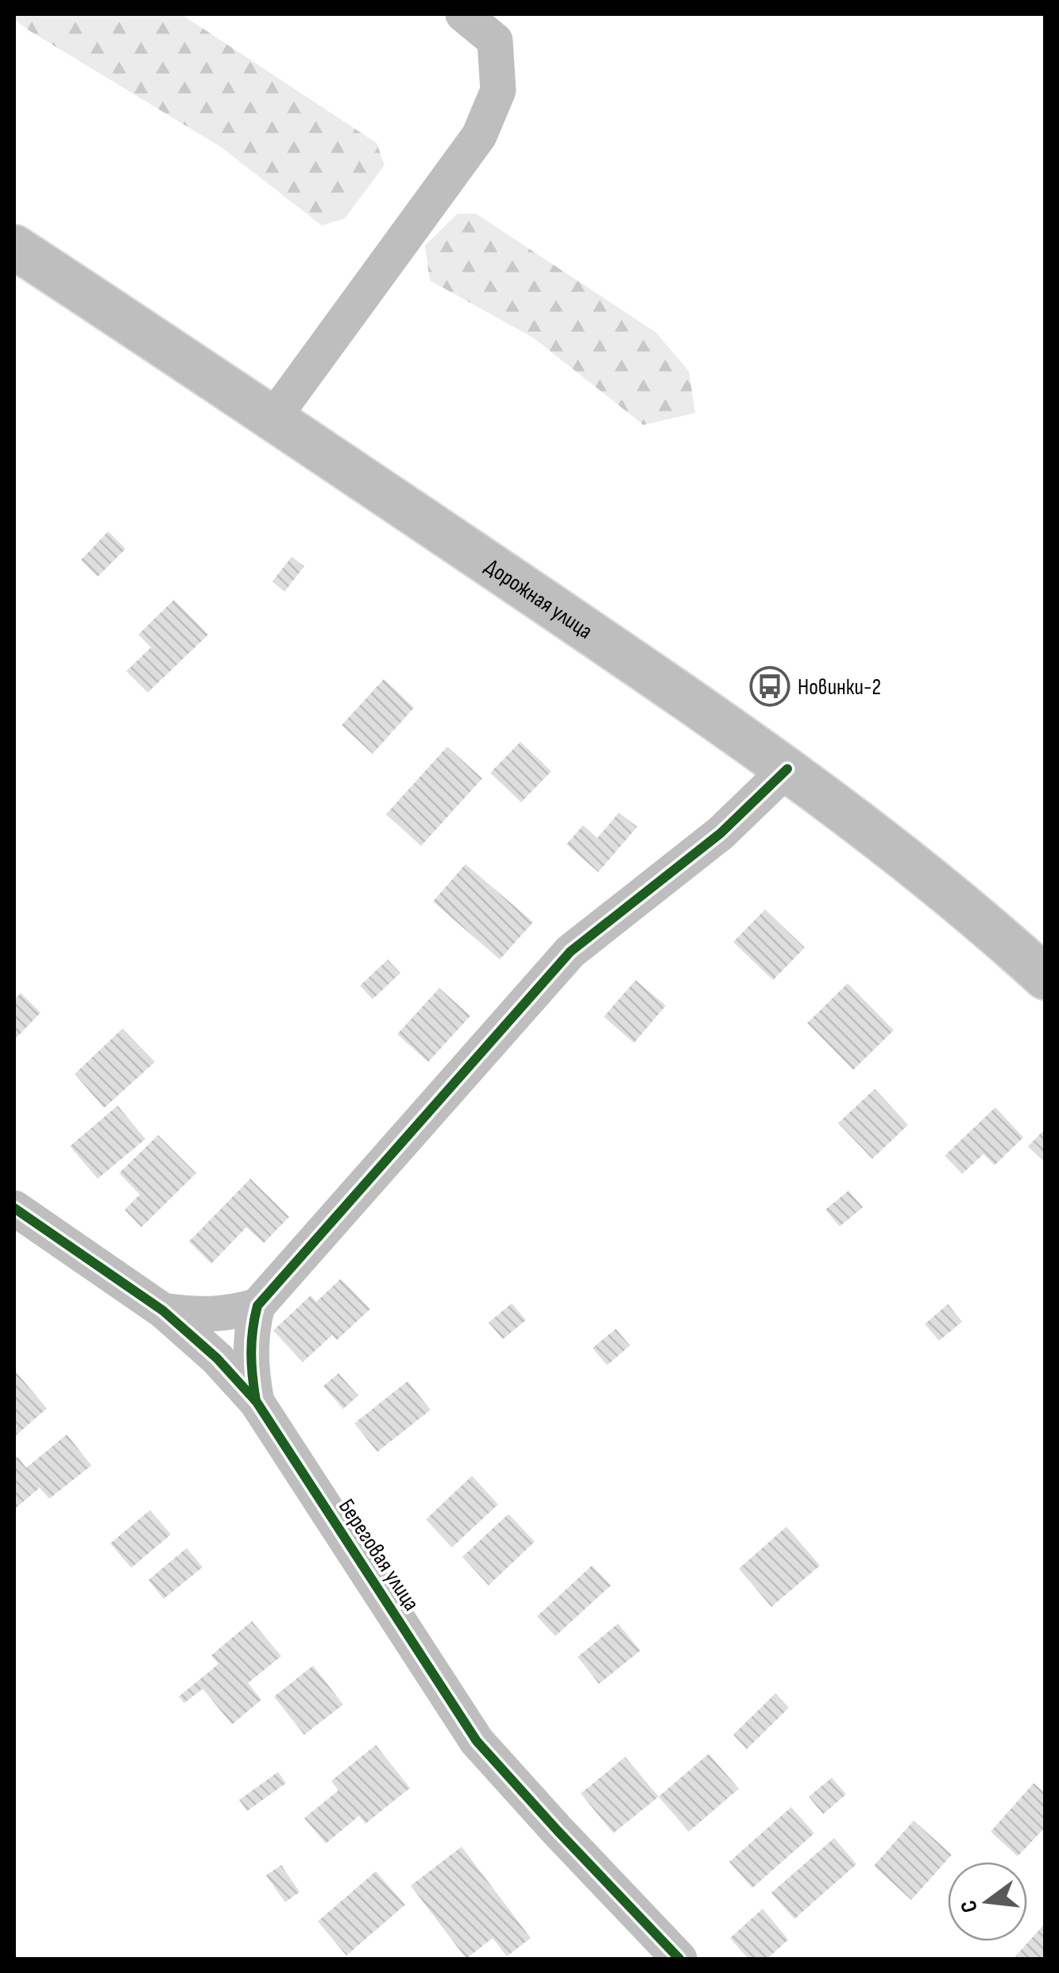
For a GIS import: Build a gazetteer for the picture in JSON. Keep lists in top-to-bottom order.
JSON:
{
  "streets": {
    "main road": ["Дорожная улица"],
    "street": ["Береговая улица"]
  },
  "places": {
    "bus stop": ["Новинки-2"]
  },
  "north": "left"
}
